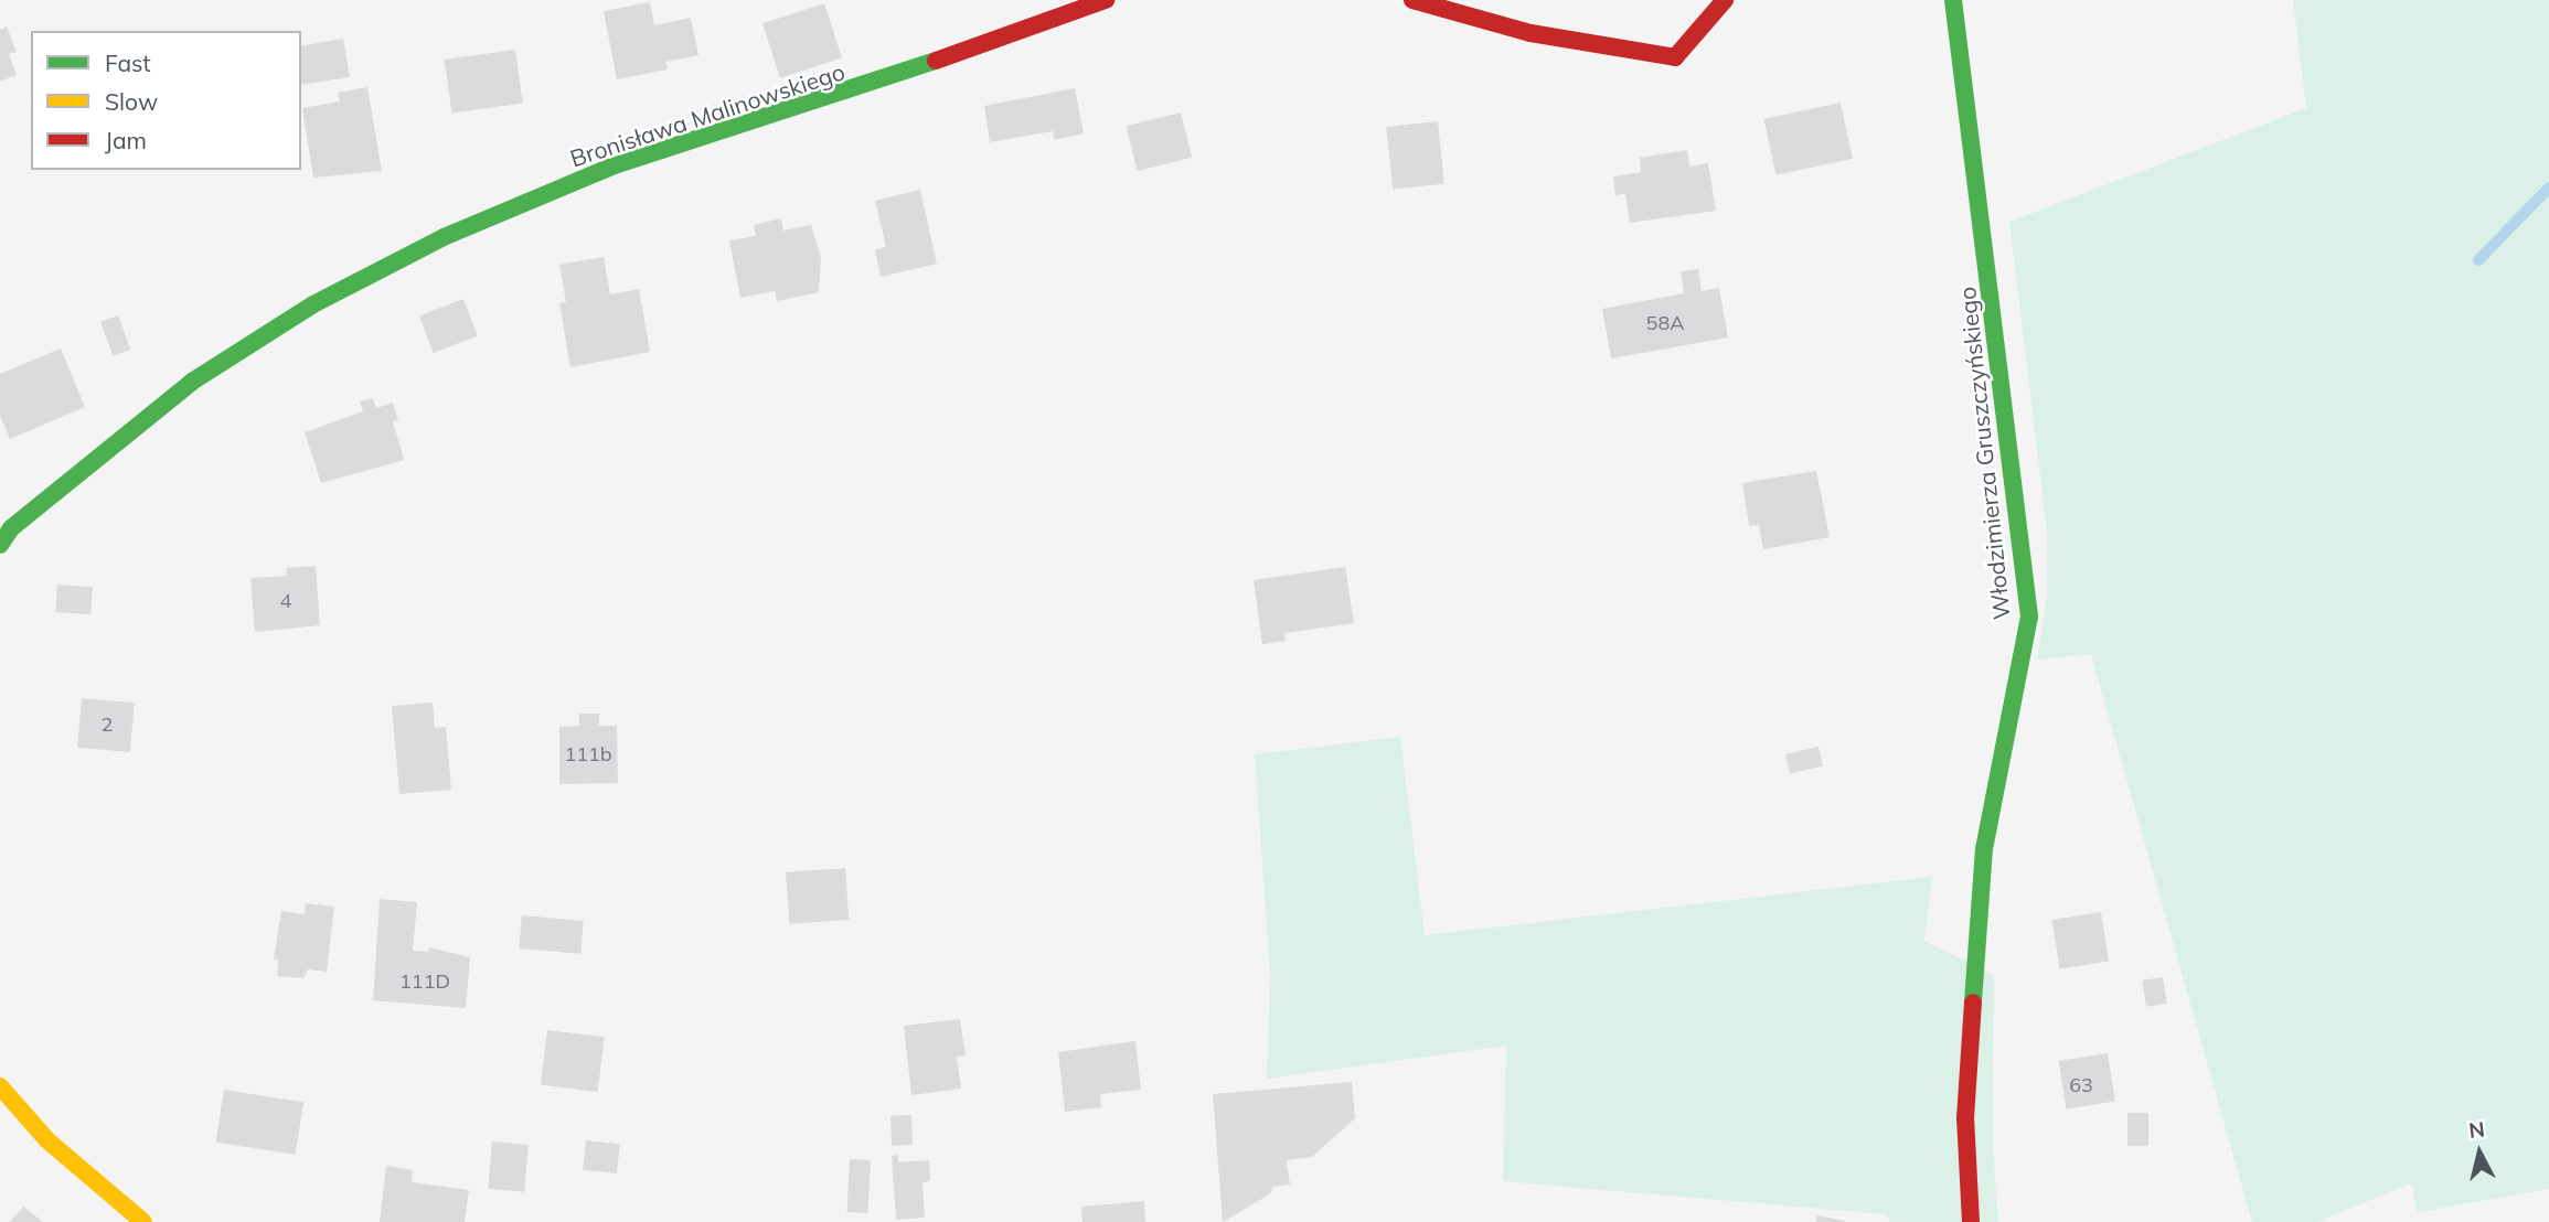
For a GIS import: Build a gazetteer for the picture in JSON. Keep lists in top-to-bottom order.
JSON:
{
  "streets": {
    "street": ["Bronisława Malinowskiego", "Włodzimierza Gruszczyńskiego"]
  },
  "house_numbers": [
    "58A",
    "4",
    "2",
    "111b",
    "111D",
    "63"
  ],
  "legend": ["Fast", "Slow", "Jam"],
  "north": "top"
}
